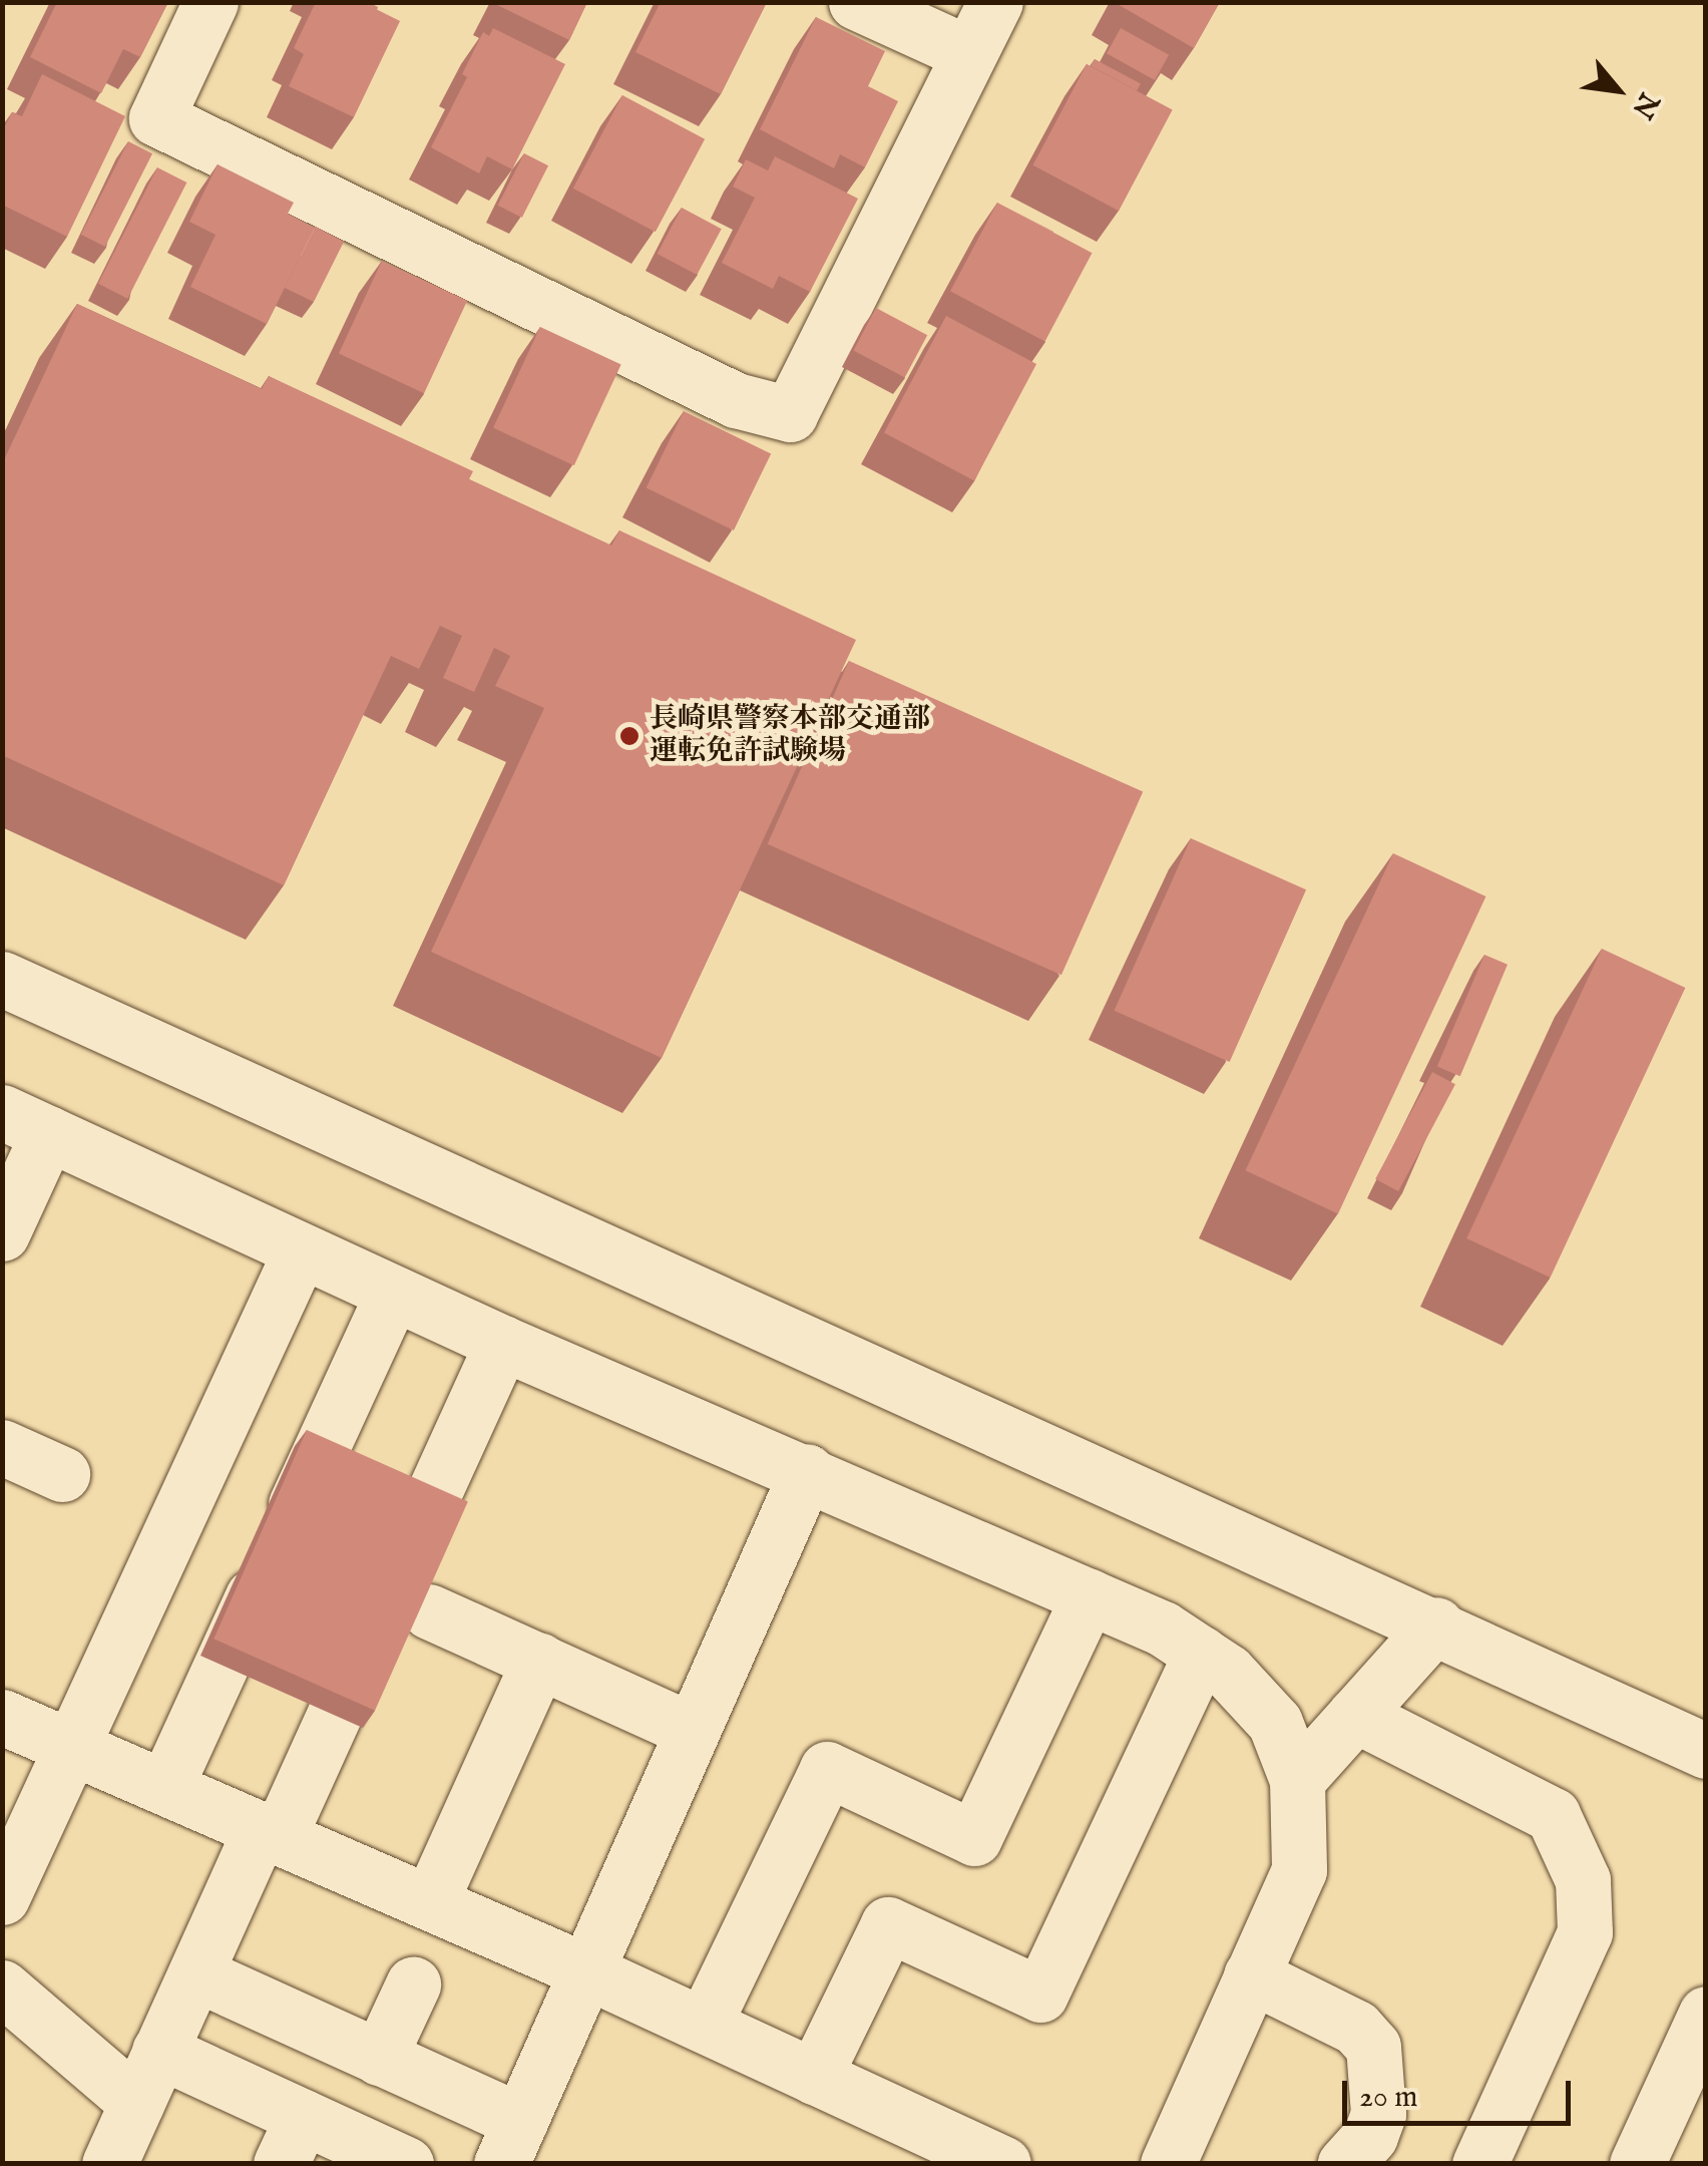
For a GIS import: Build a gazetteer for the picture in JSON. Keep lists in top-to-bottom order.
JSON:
{
  "places": ["長崎県警察本部交通部 運転免許試験場"],
  "scale_bar": "20 m",
  "north": "bottom right"
}
